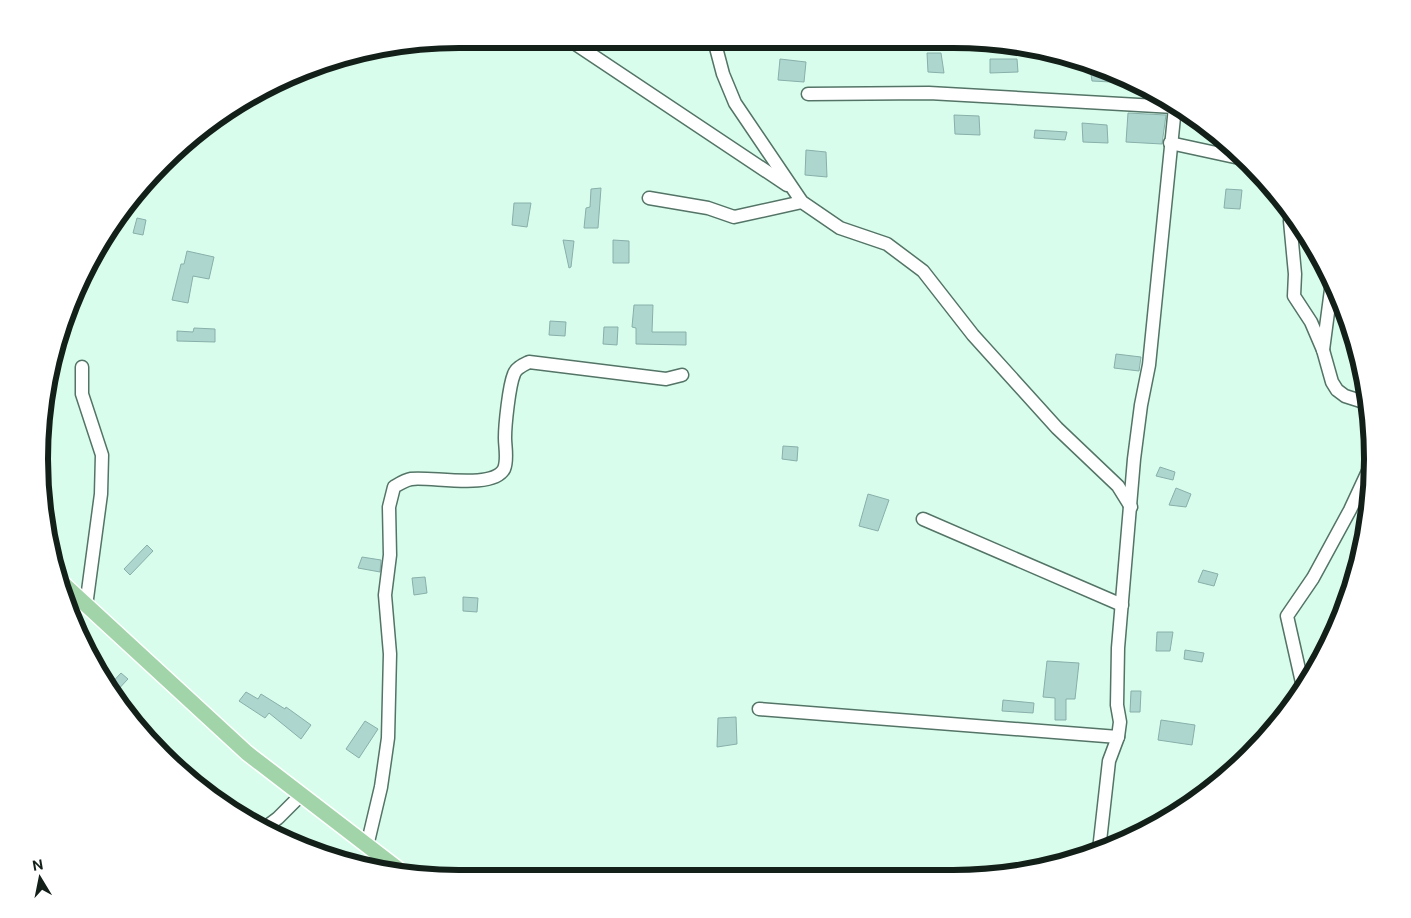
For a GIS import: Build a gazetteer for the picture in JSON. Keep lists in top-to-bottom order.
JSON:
{
  "north": "top"
}
